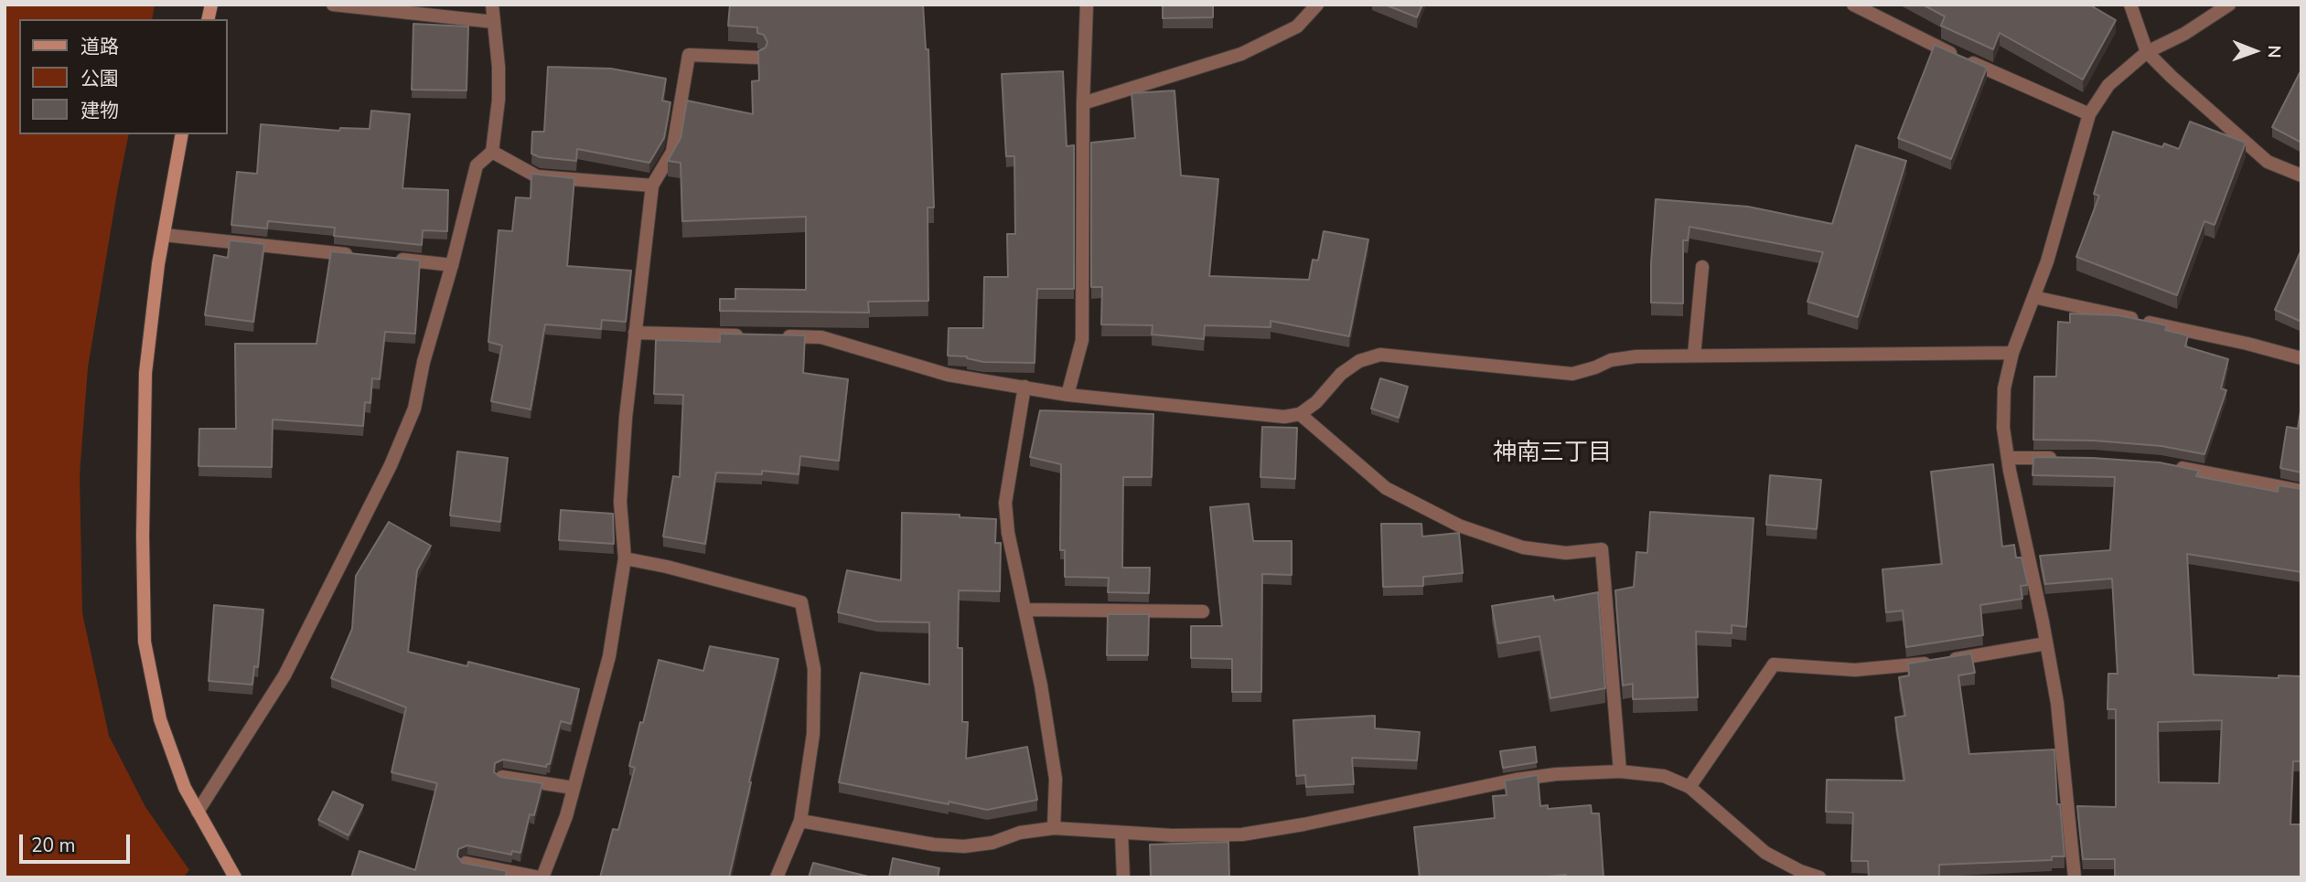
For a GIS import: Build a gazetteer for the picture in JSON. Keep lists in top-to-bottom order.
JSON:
{
  "districts": ["神南三丁目"],
  "legend": ["道路", "公園", "建物"],
  "scale_bar": "20 m",
  "north": "right"
}
